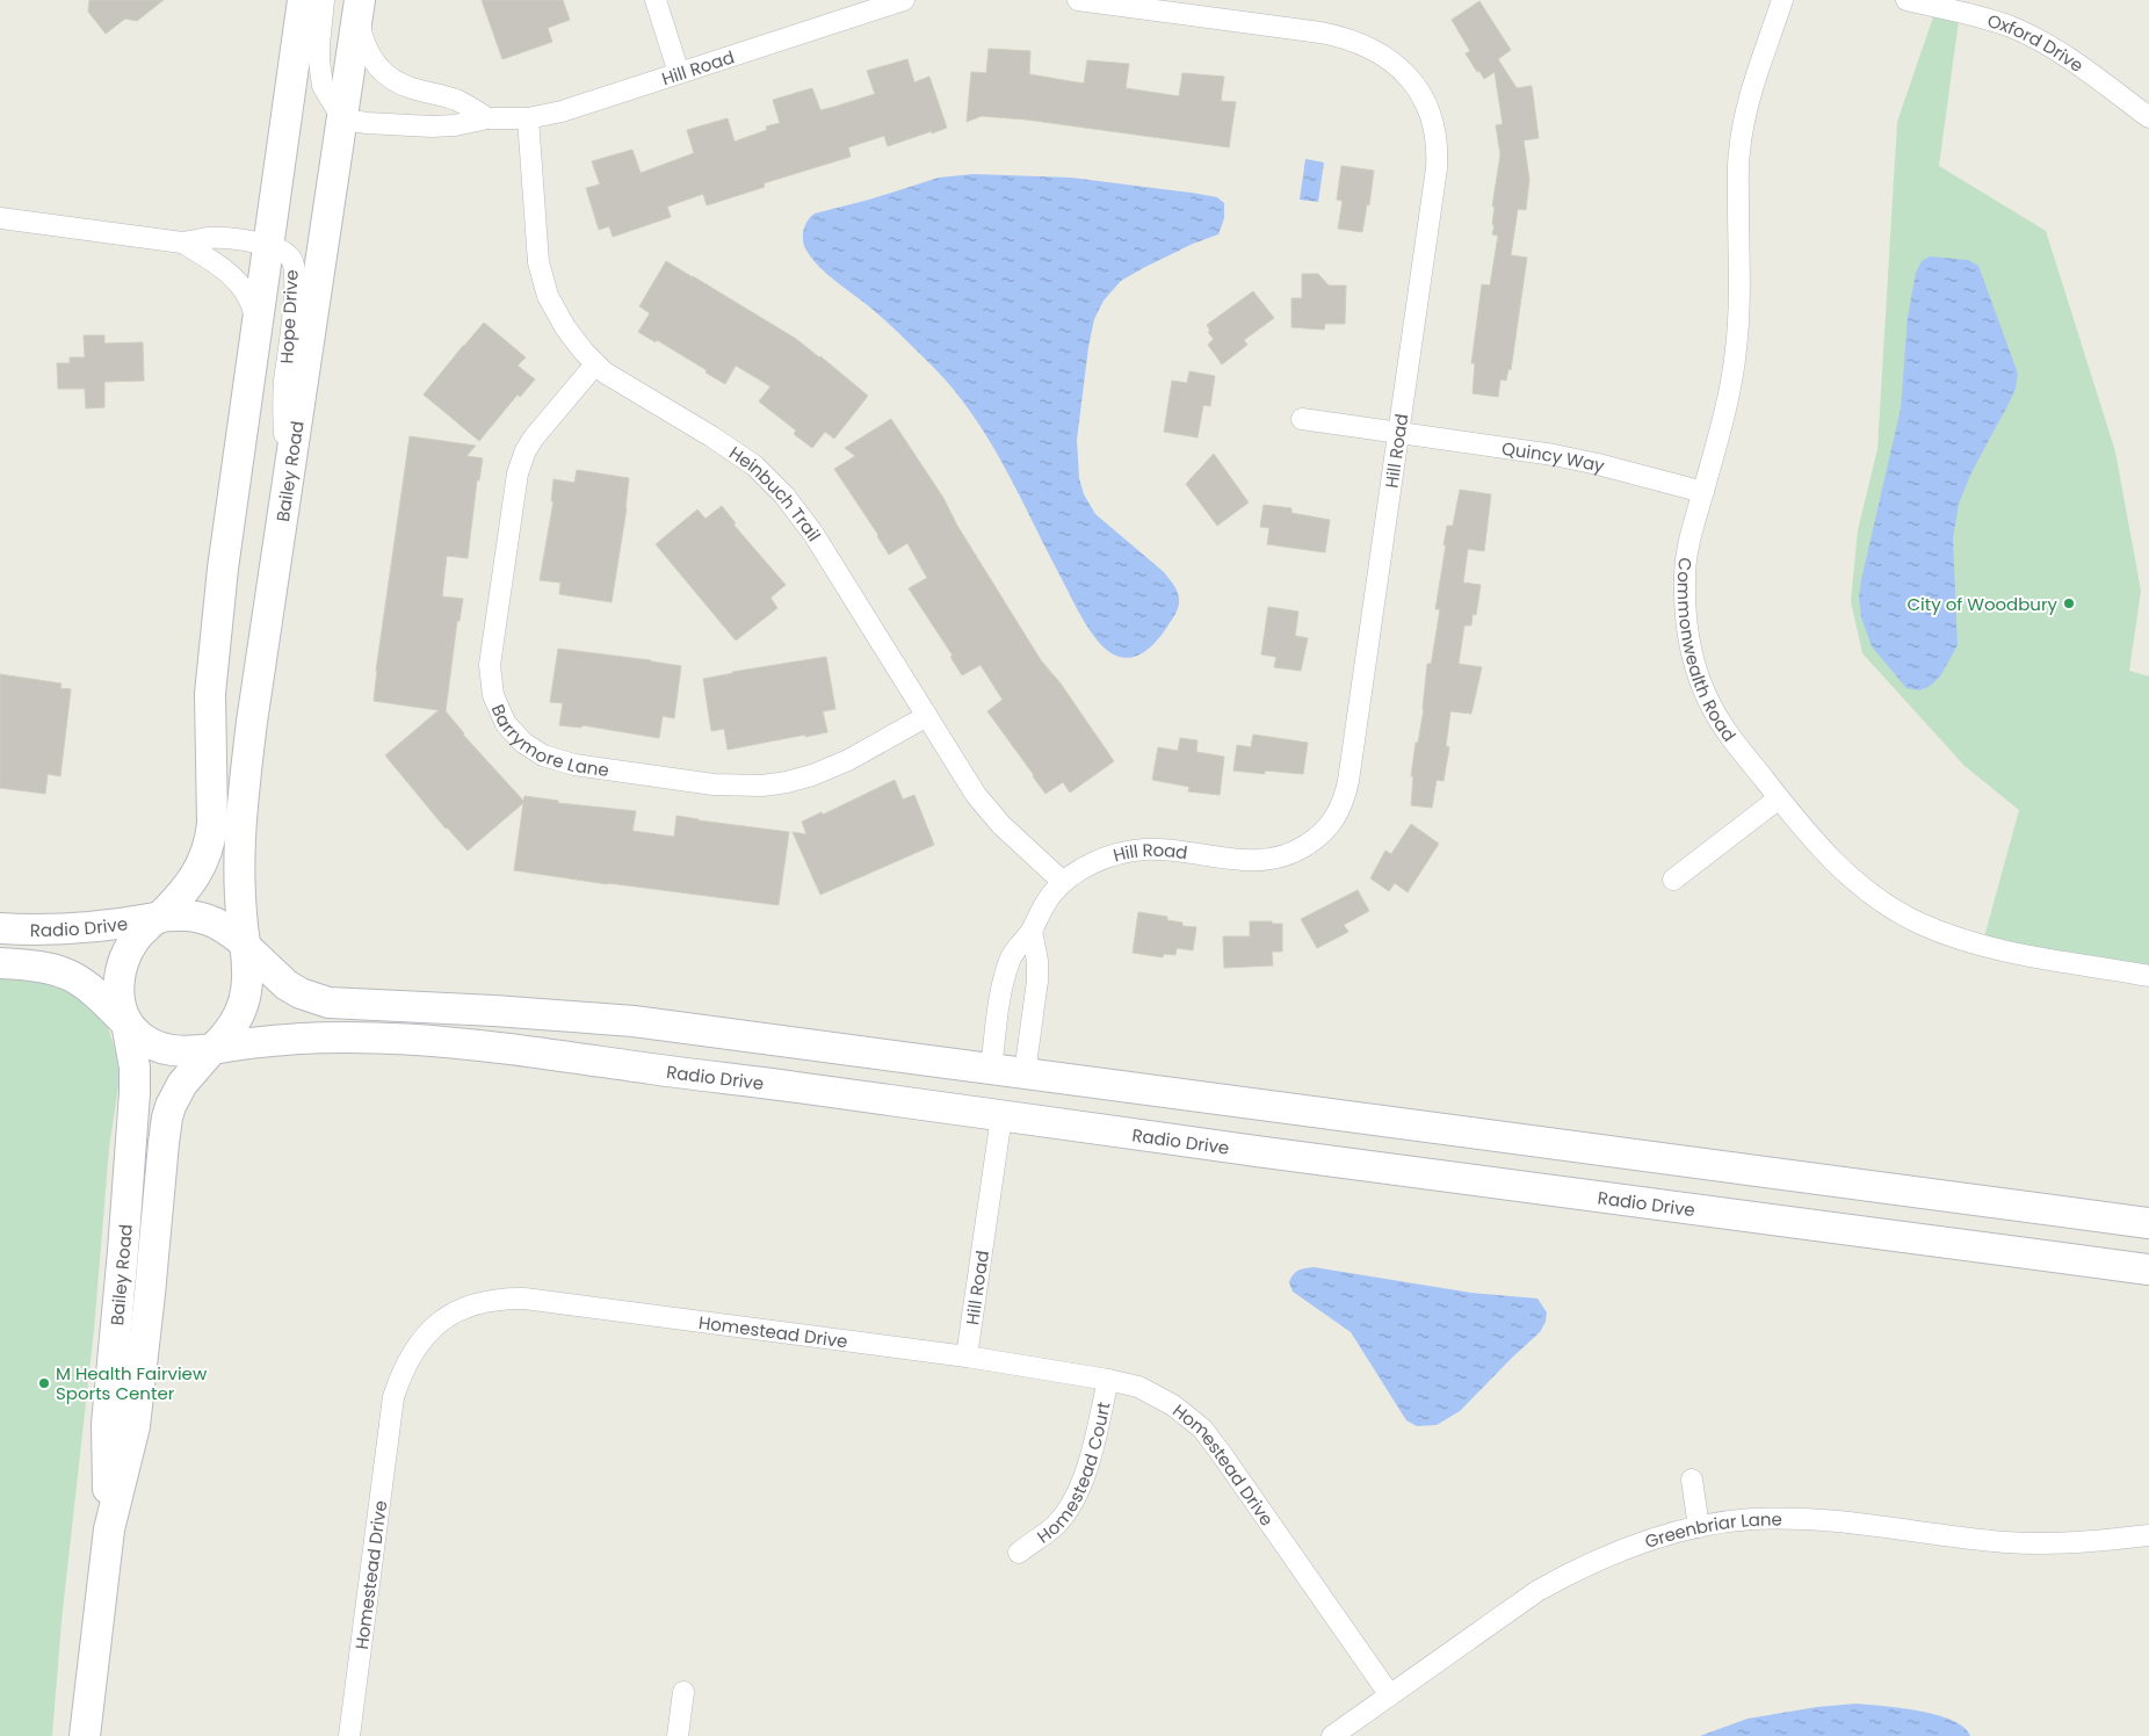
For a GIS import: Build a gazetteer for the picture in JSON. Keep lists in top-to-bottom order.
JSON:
{
  "streets": {
    "main road": ["Bailey Road", "Radio Drive"],
    "street": [
      "Oxford Drive",
      "Hill Road",
      "Hope Drive",
      "Quincy Way",
      "Heinbuch Trail",
      "Commonwealth Road",
      "Barrymore Lane",
      "Homestead Drive",
      "Homestead Court",
      "Greenbriar Lane"
    ]
  },
  "crossings": [
    ["Hill Road", "Quincy Way"],
    ["Hill Road", "Bailey Road"],
    ["Hill Road", "Heinbuch Trail"],
    ["Hill Road", "Radio Drive"],
    ["Hill Road", "Homestead Drive"],
    ["Hope Drive", "Bailey Road"],
    ["Quincy Way", "Commonwealth Road"],
    ["Bailey Road", "Radio Drive"],
    ["Heinbuch Trail", "Barrymore Lane"],
    ["Homestead Drive", "Homestead Court"],
    ["Homestead Drive", "Greenbriar Lane"]
  ],
  "places": ["City of Woodbury", "M Health Fairview Sports Center"]
}
